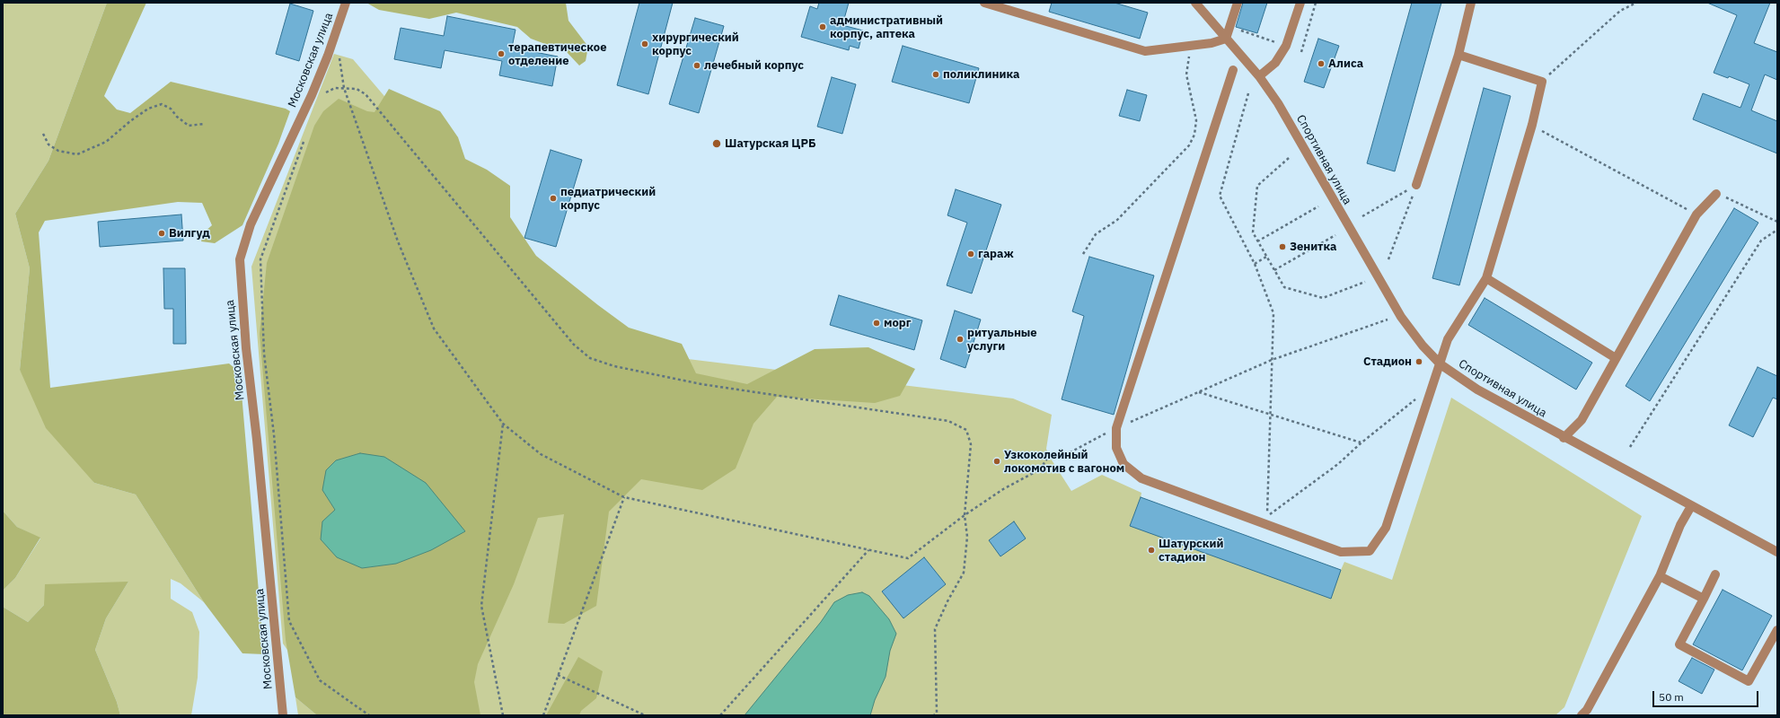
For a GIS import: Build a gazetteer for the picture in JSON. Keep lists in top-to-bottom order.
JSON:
{
  "streets": {
    "street": ["Московская улица", "Спортивная улица"]
  },
  "places": [
    "административный корпус, аптека",
    "хирургический корпус",
    "терапевтическое отделение",
    "Алиса",
    "лечебный корпус",
    "поликлиника",
    "Шатурская ЦРБ",
    "педиатрический корпус",
    "Вилгуд",
    "Зенитка",
    "гараж",
    "морг",
    "ритуальные услуги",
    "Стадион",
    "Узкоколейный локомотив с вагоном",
    "Шатурский стадион"
  ],
  "scale_bar": "50 m"
}
